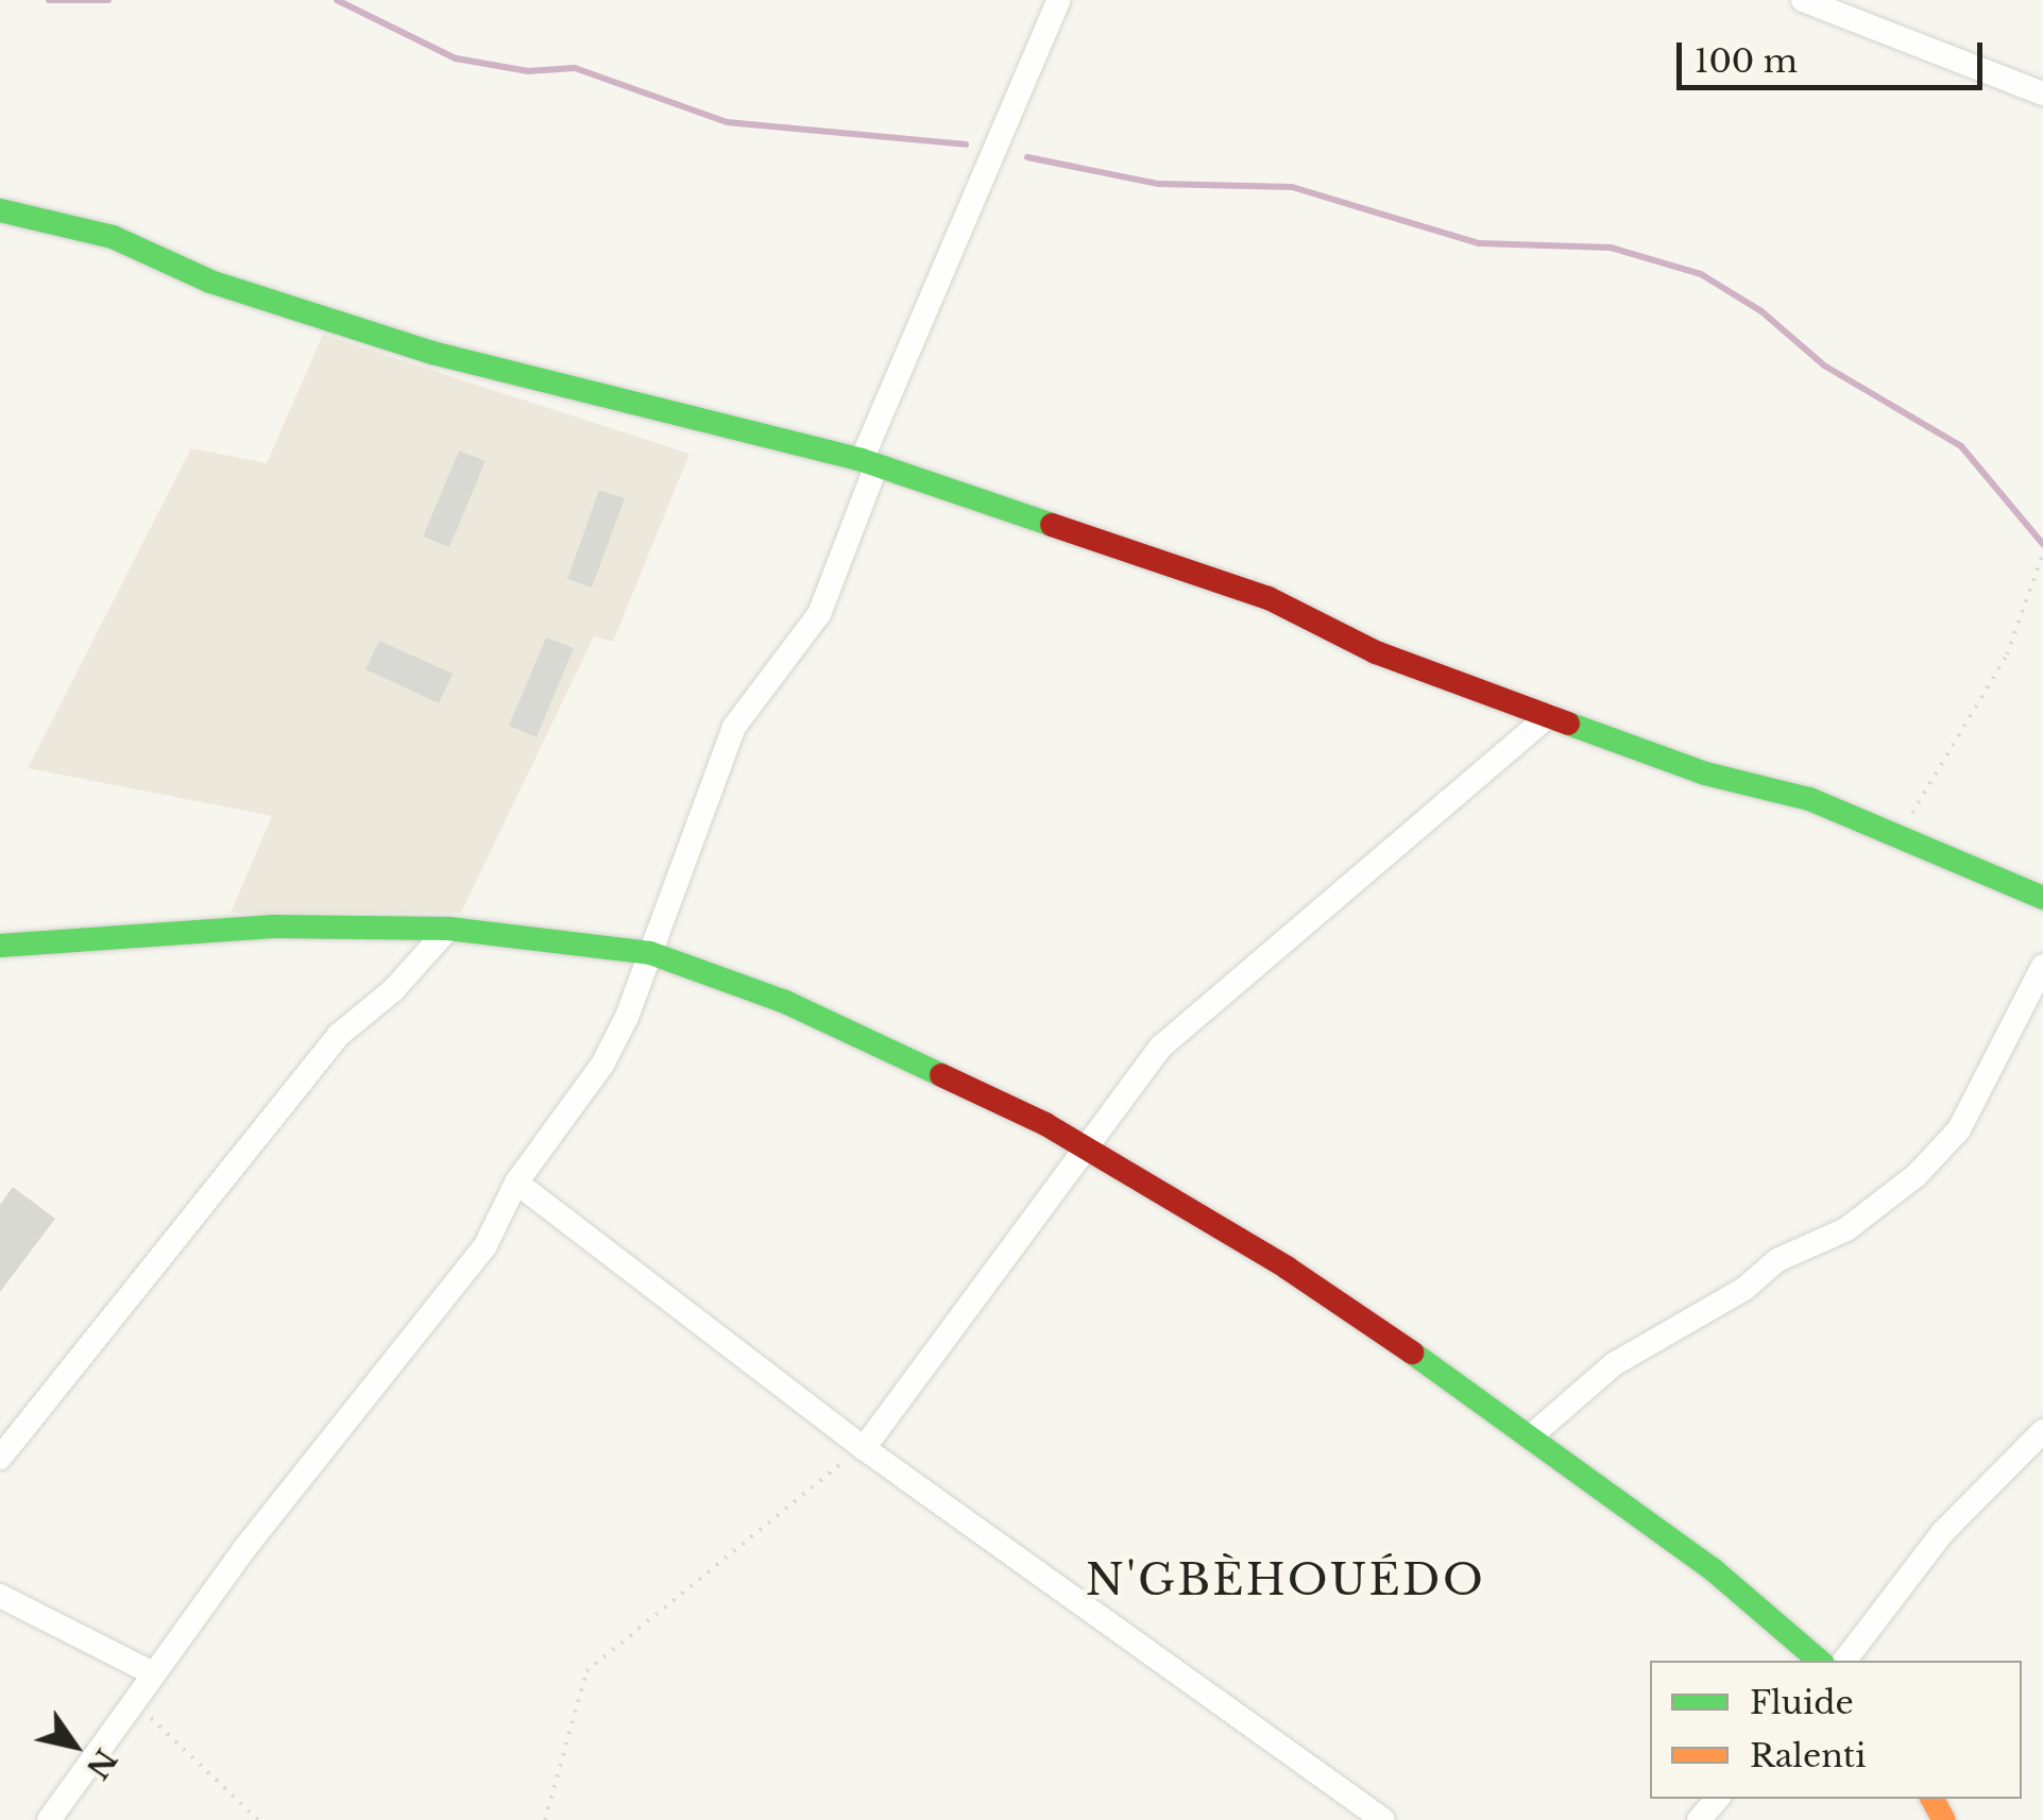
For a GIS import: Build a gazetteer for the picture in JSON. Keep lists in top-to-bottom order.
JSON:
{
  "districts": ["N'GBÈHOUÉDO"],
  "legend": ["Fluide", "Ralenti"],
  "scale_bar": "100 m",
  "north": "bottom right"
}
